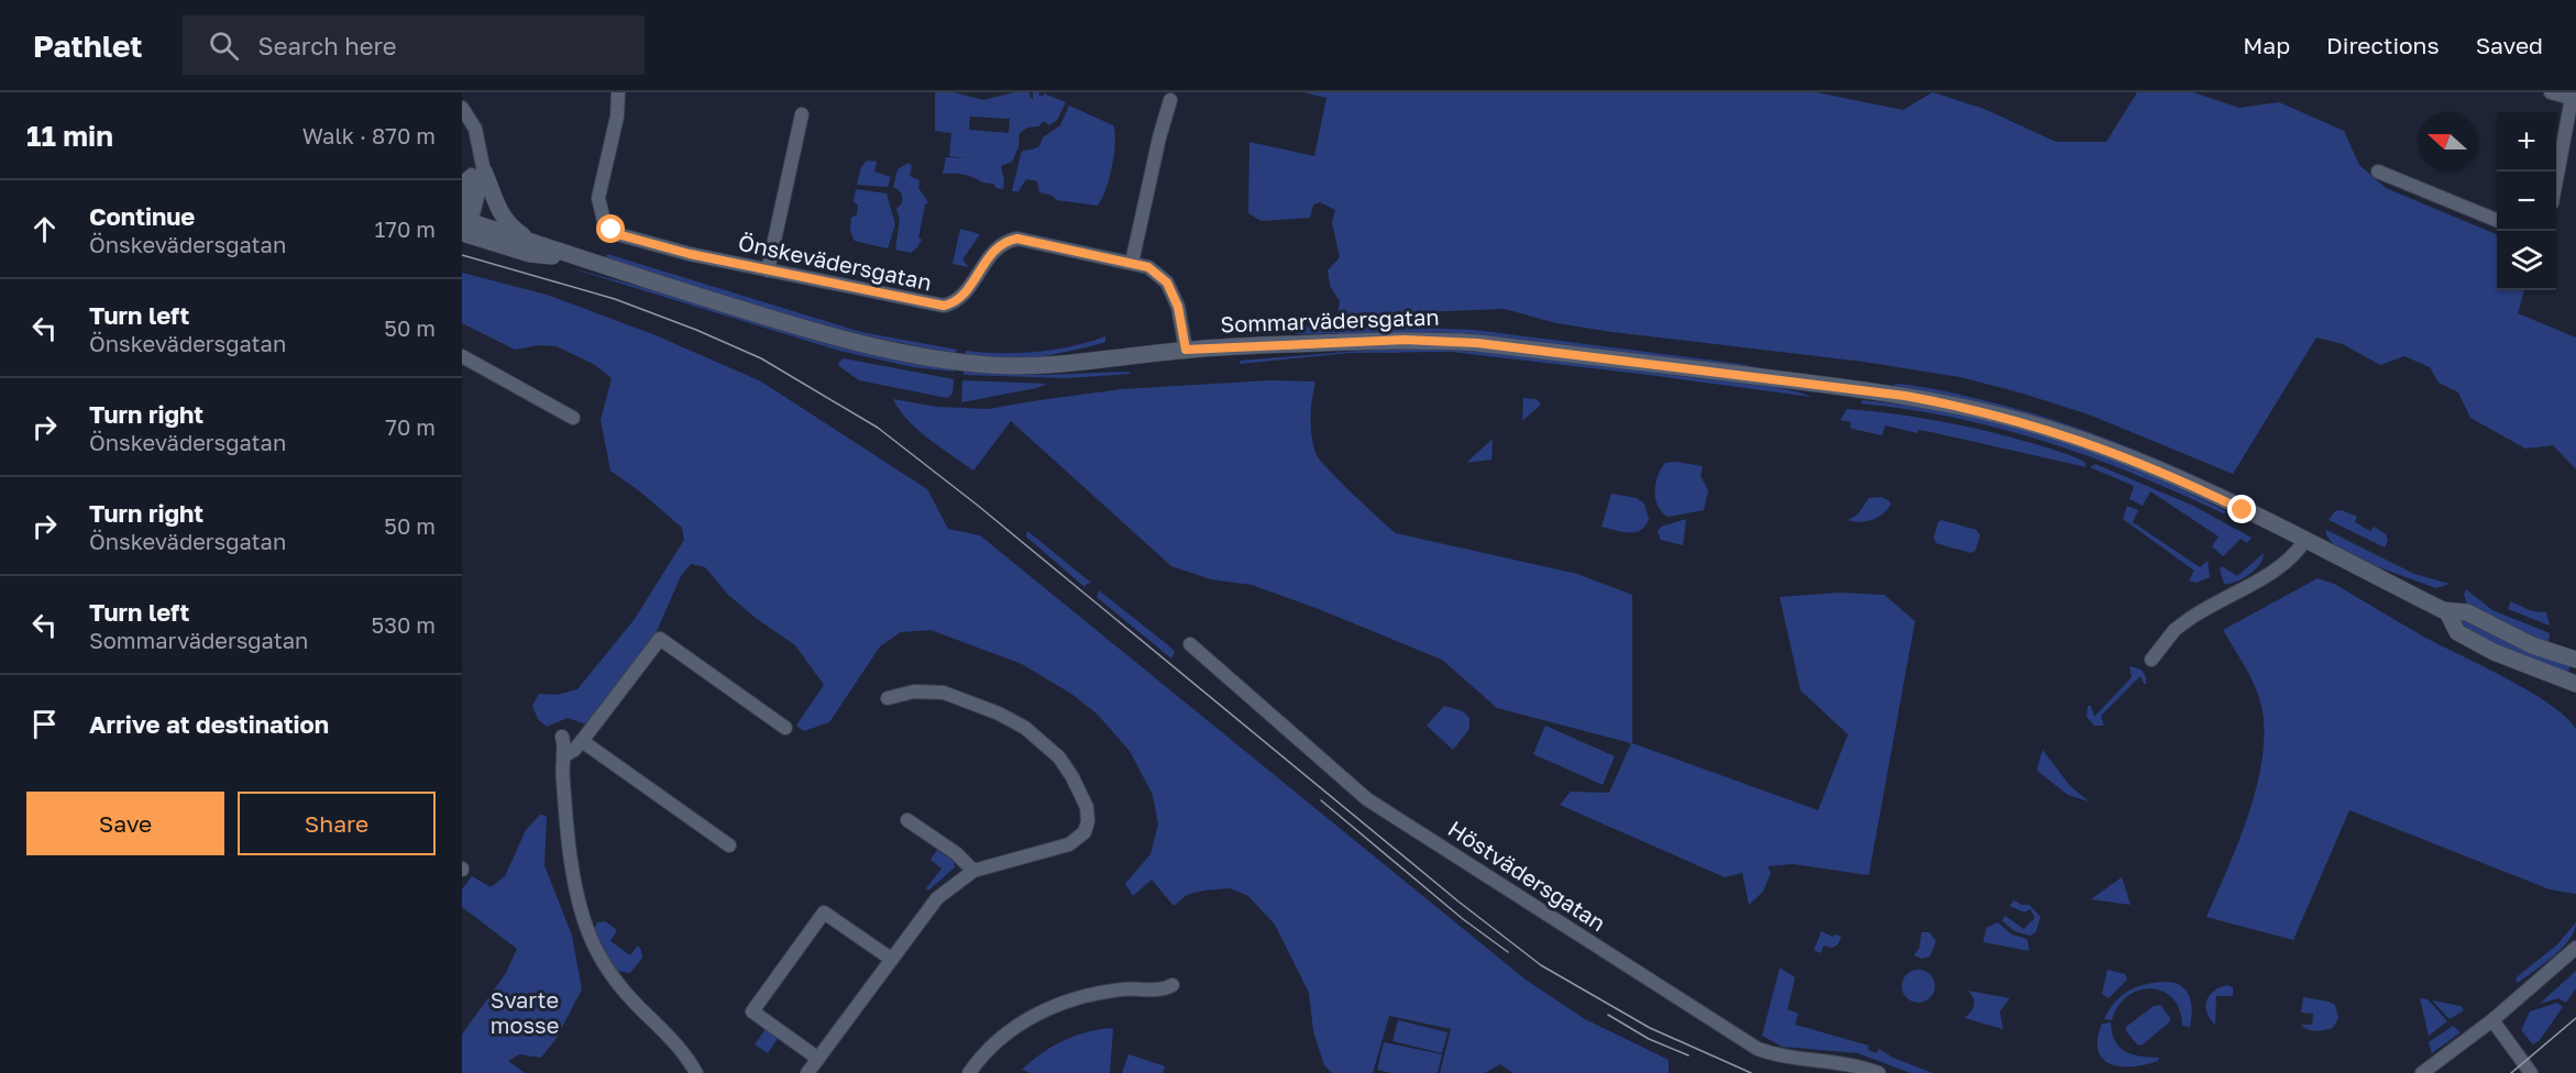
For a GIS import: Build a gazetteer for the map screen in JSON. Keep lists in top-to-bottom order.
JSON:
{
  "streets": {
    "street": ["Önskevädersgatan", "Sommarvädersgatan", "Höstvädersgatan"]
  },
  "crossings": [
    ["Önskevädersgatan", "Sommarvädersgatan"]
  ],
  "parks": ["Svarte mosse"],
  "north": "left",
  "page": {
    "header": "Pathlet",
    "search": "Search here",
    "nav": ["Map", "Directions", "Saved"],
    "heading": ["11 min", "Walk · 870 m"],
    "map_buttons": ["+", "−"],
    "list": [
      ["Continue", "Önskevädersgatan", "170 m"],
      ["Turn left", "Önskevädersgatan", "50 m"],
      ["Turn right", "Önskevädersgatan", "70 m"],
      ["Turn right", "Önskevädersgatan", "50 m"],
      ["Turn left", "Sommarvädersgatan", "530 m"],
      "Arrive at destination"
    ],
    "buttons": ["Save", "Share"]
  }
}
